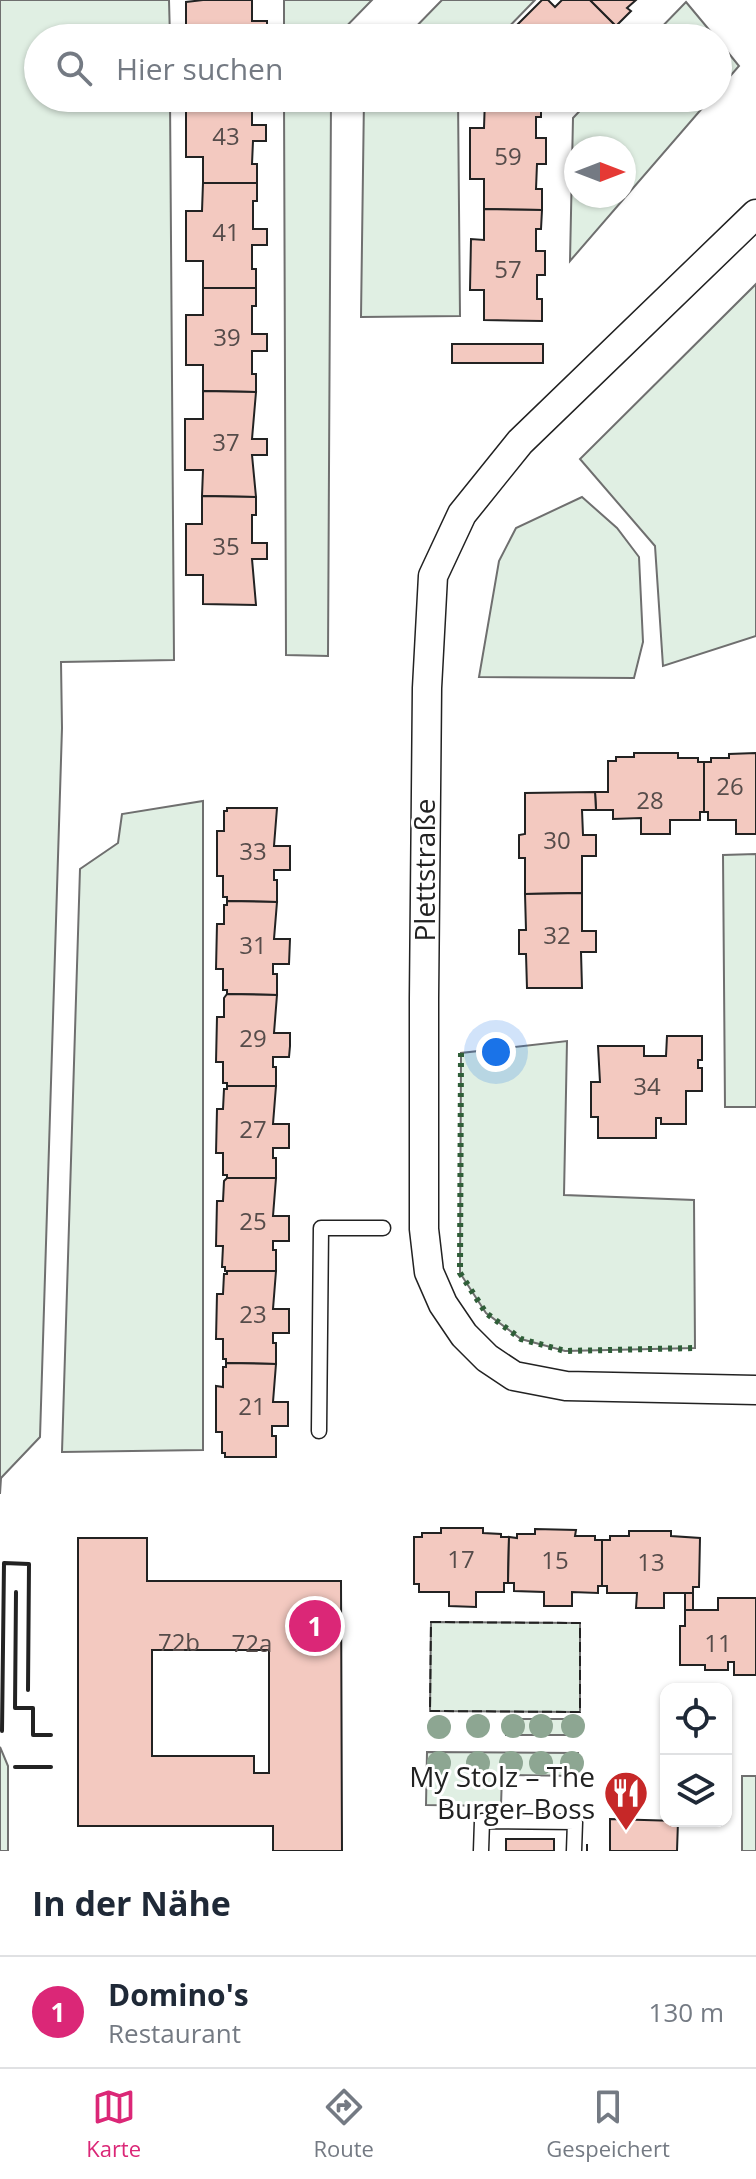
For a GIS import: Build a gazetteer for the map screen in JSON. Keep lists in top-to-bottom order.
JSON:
{
  "streets": {
    "street": ["Plettstraße"]
  },
  "places": {
    "restaurant": ["My Stolz – The Burger Boss"]
  },
  "house_numbers": [
    "43",
    "59",
    "41",
    "57",
    "39",
    "37",
    "35",
    "26",
    "28",
    "30",
    "33",
    "32",
    "31",
    "29",
    "34",
    "27",
    "25",
    "23",
    "21",
    "17",
    "15",
    "13",
    "72b",
    "72a",
    "11"
  ],
  "north": "right",
  "page": {
    "search": "Hier suchen",
    "pins": "1",
    "heading": "In der Nähe",
    "list": [
      {
        "mark": "1",
        "name": "Domino's",
        "note": "Restaurant",
        "value": "130 m"
      }
    ],
    "nav": ["Karte", "Route", "Gespeichert"]
  }
}
